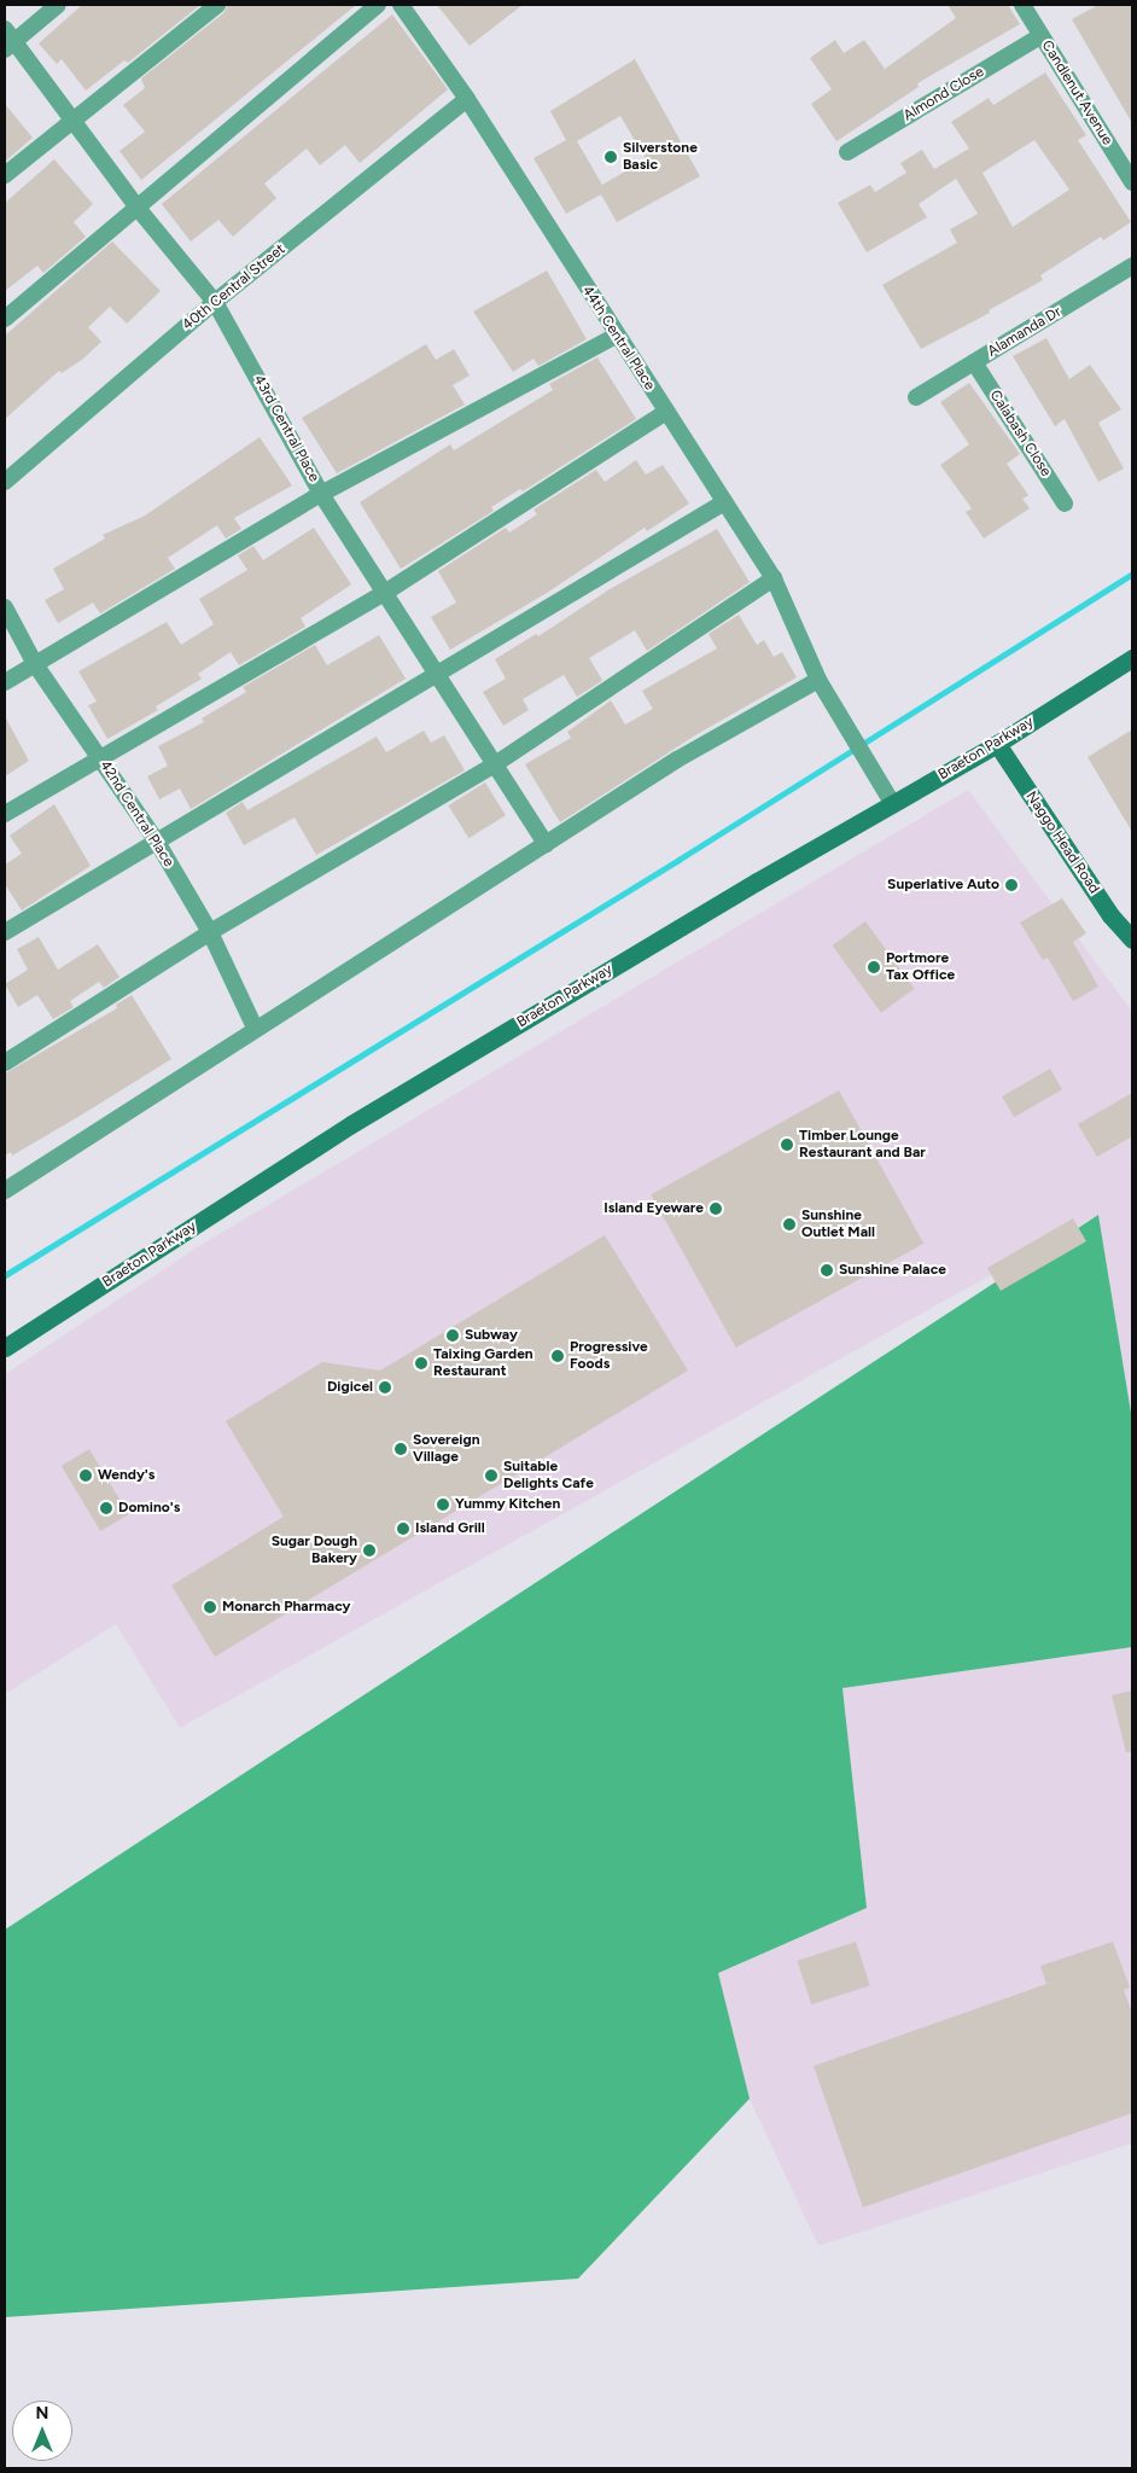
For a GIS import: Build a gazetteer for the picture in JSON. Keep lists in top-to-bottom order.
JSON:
{
  "streets": {
    "main road": ["Braeton Parkway", "Naggo Head Road"],
    "street": [
      "Candlenut Avenue",
      "Almond Close",
      "40th Central Street",
      "Alamanda Dr",
      "44th Central Place",
      "43rd Central Place",
      "Calabash Close",
      "42nd Central Place"
    ]
  },
  "crossings": [
    ["Candlenut Avenue", "Almond Close"],
    ["40th Central Street", "44th Central Place"],
    ["40th Central Street", "43rd Central Place"],
    ["Alamanda Dr", "Calabash Close"],
    ["44th Central Place", "Braeton Parkway"],
    ["Braeton Parkway", "Naggo Head Road"]
  ],
  "places": [
    "Silverstone Basic",
    "Superlative Auto",
    "Portmore Tax Office",
    "Timber Lounge Restaurant and Bar",
    "Island Eyeware",
    "Sunshine Outlet Mall",
    "Sunshine Palace",
    "Subway",
    "Progressive Foods",
    "Taixing Garden Restaurant",
    "Digicel",
    "Sovereign Village",
    "Wendy's",
    "Suitable Delights Cafe",
    "Yummy Kitchen",
    "Domino's",
    "Island Grill",
    "Sugar Dough Bakery",
    "Monarch Pharmacy"
  ],
  "north": "top"
}
